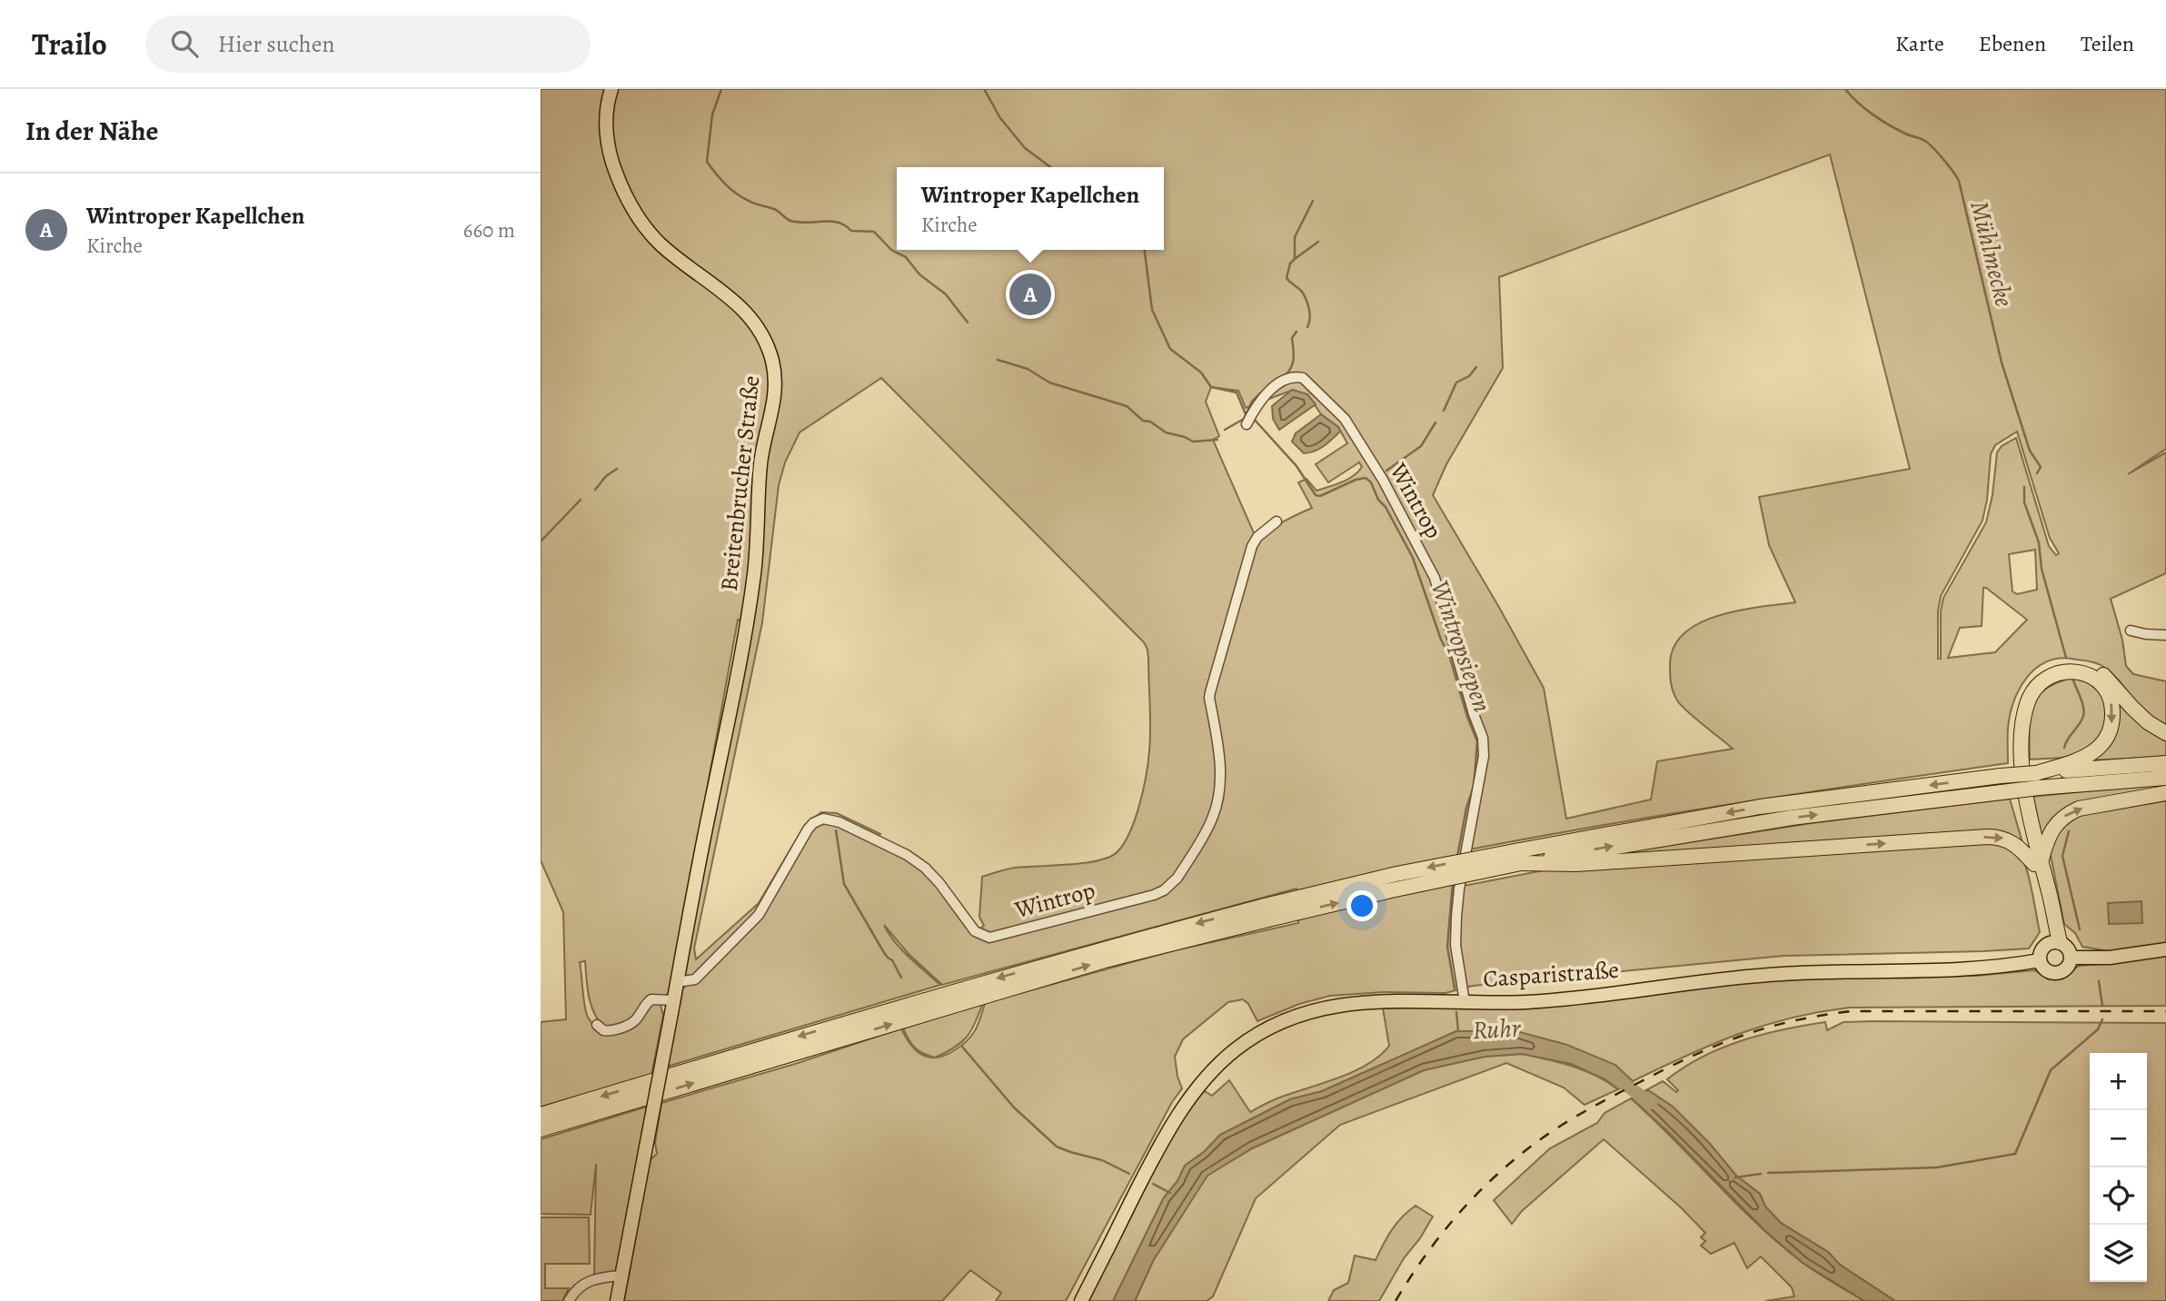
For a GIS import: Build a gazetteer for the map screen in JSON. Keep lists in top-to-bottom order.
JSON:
{
  "streets": {
    "main road": ["Breitenbrucher Straße", "Casparistraße"],
    "street": ["Wintrop"]
  },
  "crossings": [
    ["Breitenbrucher Straße", "Wintrop"],
    ["Wintrop", "Casparistraße"]
  ],
  "water": ["Mühlmecke", "Wintropsiepen", "Ruhr"],
  "page": {
    "header": "Trailo",
    "search": "Hier suchen",
    "nav": ["Karte", "Ebenen", "Teilen"],
    "heading": "In der Nähe",
    "popup": ["Wintroper Kapellchen", "Kirche"],
    "list": [
      {
        "mark": "A",
        "name": "Wintroper Kapellchen",
        "note": "Kirche",
        "value": "660 m"
      }
    ],
    "pins": "A",
    "map_buttons": ["+", "−"]
  }
}
